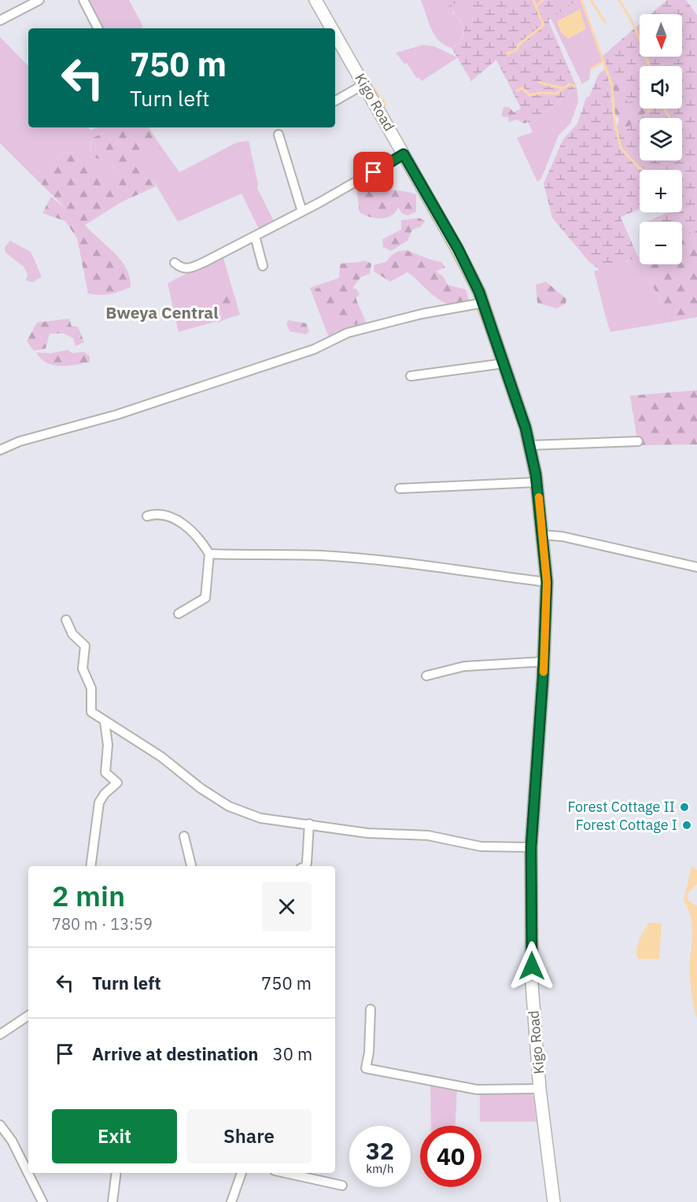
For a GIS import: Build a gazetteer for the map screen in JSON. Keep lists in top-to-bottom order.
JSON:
{
  "streets": {
    "street": ["Kigo Road"]
  },
  "districts": ["Bweya Central"],
  "places": ["Forest Cottage II", "Forest Cottage I"],
  "north": "bottom",
  "page": {
    "map_buttons": ["+", "−"],
    "turn": ["750 m", "Turn left"],
    "heading": ["2 min", "780 m · 13:59"],
    "list": [
      {
        "name": "Turn left",
        "value": "750 m"
      },
      {
        "name": "Arrive at destination",
        "value": "30 m"
      }
    ],
    "buttons": ["Exit", "Share"],
    "speed": "32 km/h",
    "limit": "40"
  }
}
